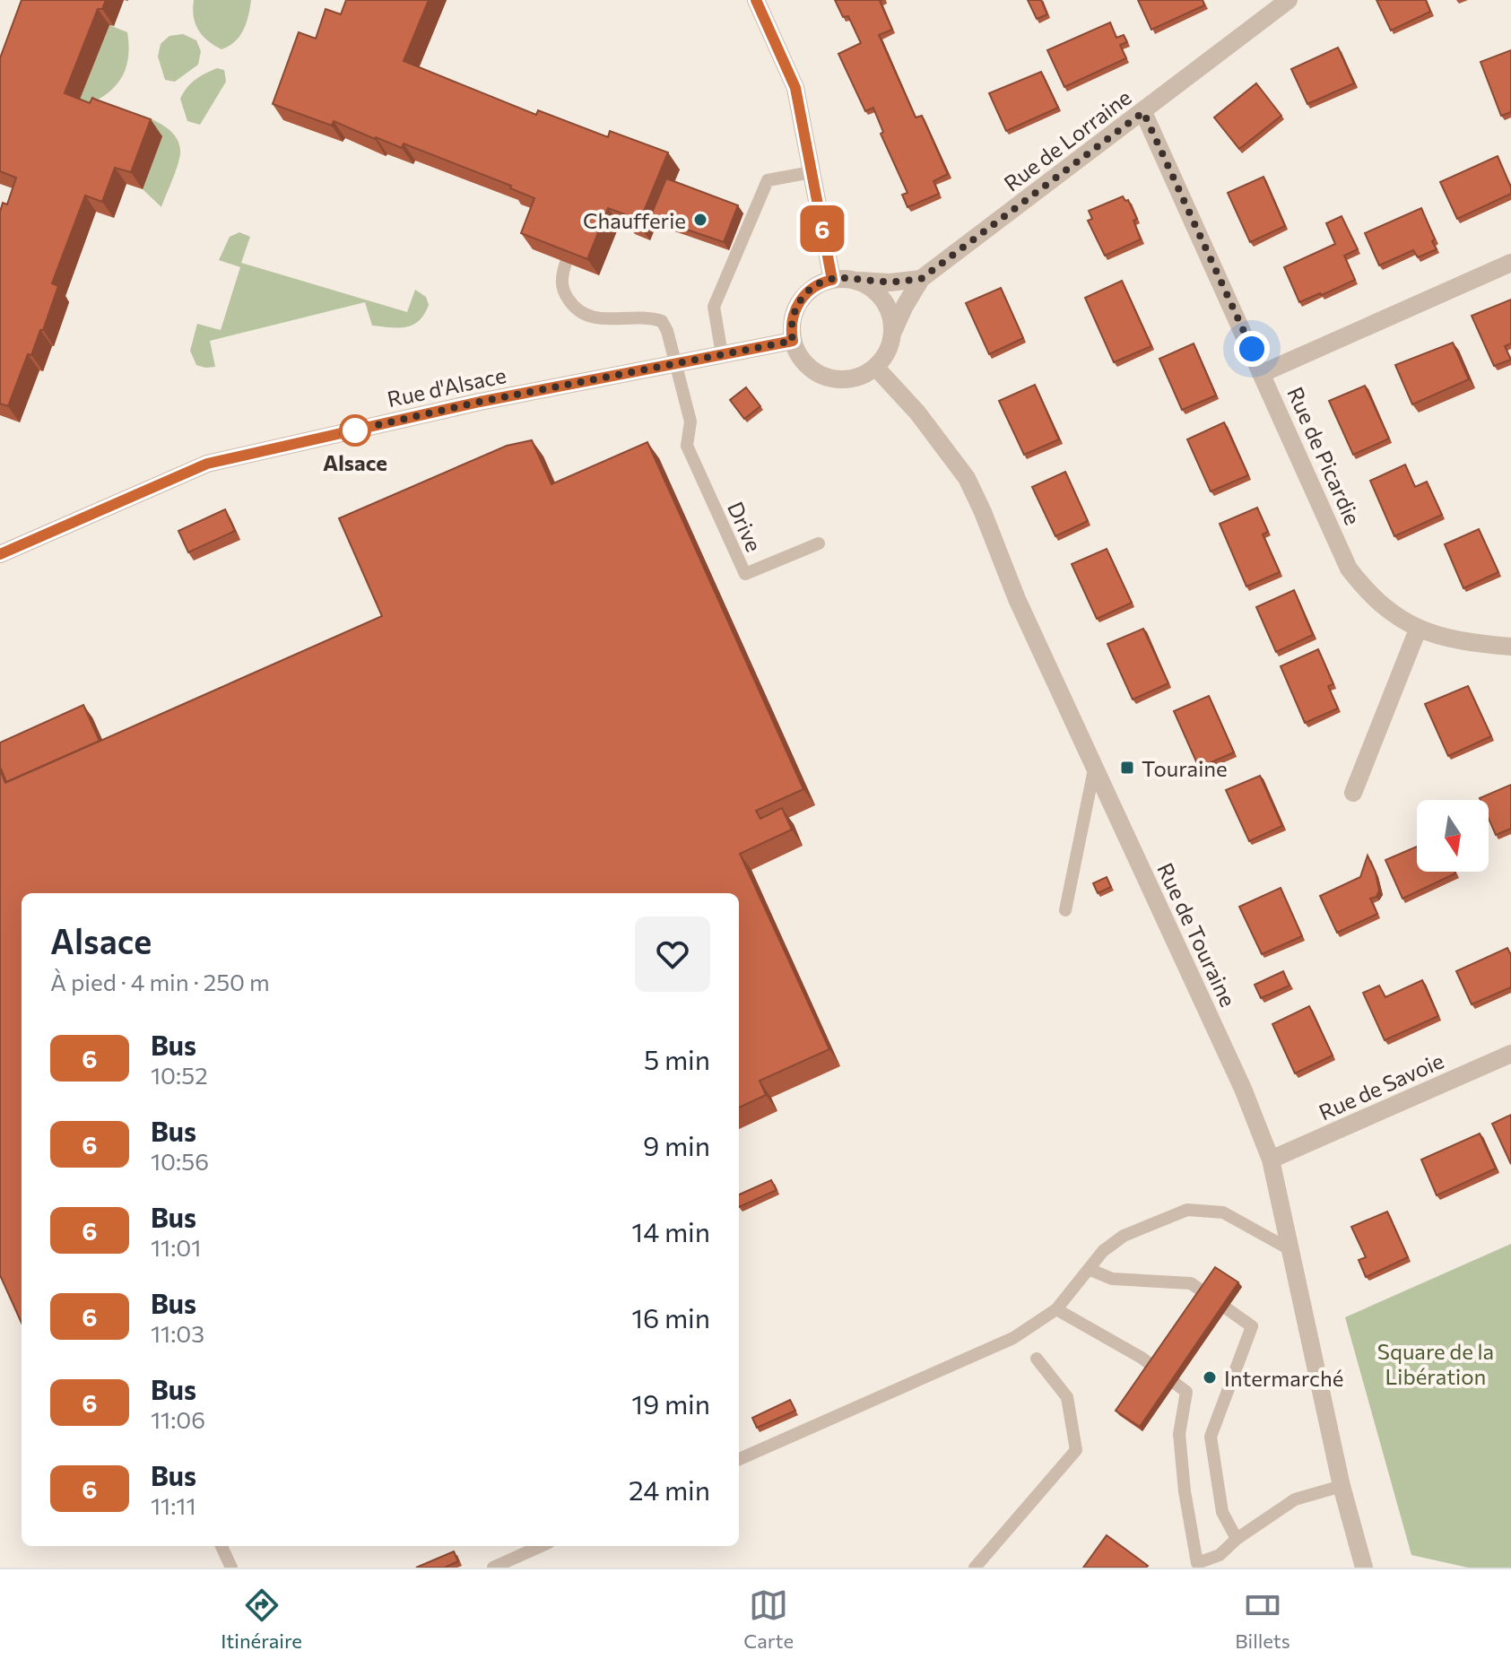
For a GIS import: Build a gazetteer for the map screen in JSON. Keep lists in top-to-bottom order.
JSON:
{
  "streets": {
    "street": [
      "Rue de Lorraine",
      "Rue d'Alsace",
      "Rue de Picardie",
      "Rue de Touraine",
      "Rue de Savoie"
    ],
    "lane": ["Drive"]
  },
  "crossings": [
    ["Rue de Lorraine", "Rue d'Alsace"],
    ["Rue de Lorraine", "Rue de Picardie"],
    ["Rue de Lorraine", "Rue de Touraine"],
    ["Rue d'Alsace", "Drive"],
    ["Rue d'Alsace", "Rue de Touraine"],
    ["Rue de Touraine", "Rue de Savoie"]
  ],
  "parks": ["Square de la Libération"],
  "places": {
    "other": ["Chaufferie", "Alsace", "Intermarché"],
    "transit": ["Touraine"]
  },
  "lines": ["bus line 6"],
  "north": "bottom",
  "page": {
    "on_map": "6",
    "heading": ["Alsace", "À pied · 4 min · 250 m"],
    "list": [
      {
        "mark": "6",
        "name": "Bus",
        "note": "10:52",
        "value": "5 min"
      },
      {
        "mark": "6",
        "name": "Bus",
        "note": "10:56",
        "value": "9 min"
      },
      {
        "mark": "6",
        "name": "Bus",
        "note": "11:01",
        "value": "14 min"
      },
      {
        "mark": "6",
        "name": "Bus",
        "note": "11:03",
        "value": "16 min"
      },
      {
        "mark": "6",
        "name": "Bus",
        "note": "11:06",
        "value": "19 min"
      },
      {
        "mark": "6",
        "name": "Bus",
        "note": "11:11",
        "value": "24 min"
      }
    ],
    "tabs": ["Itinéraire", "Carte", "Billets"]
  }
}
